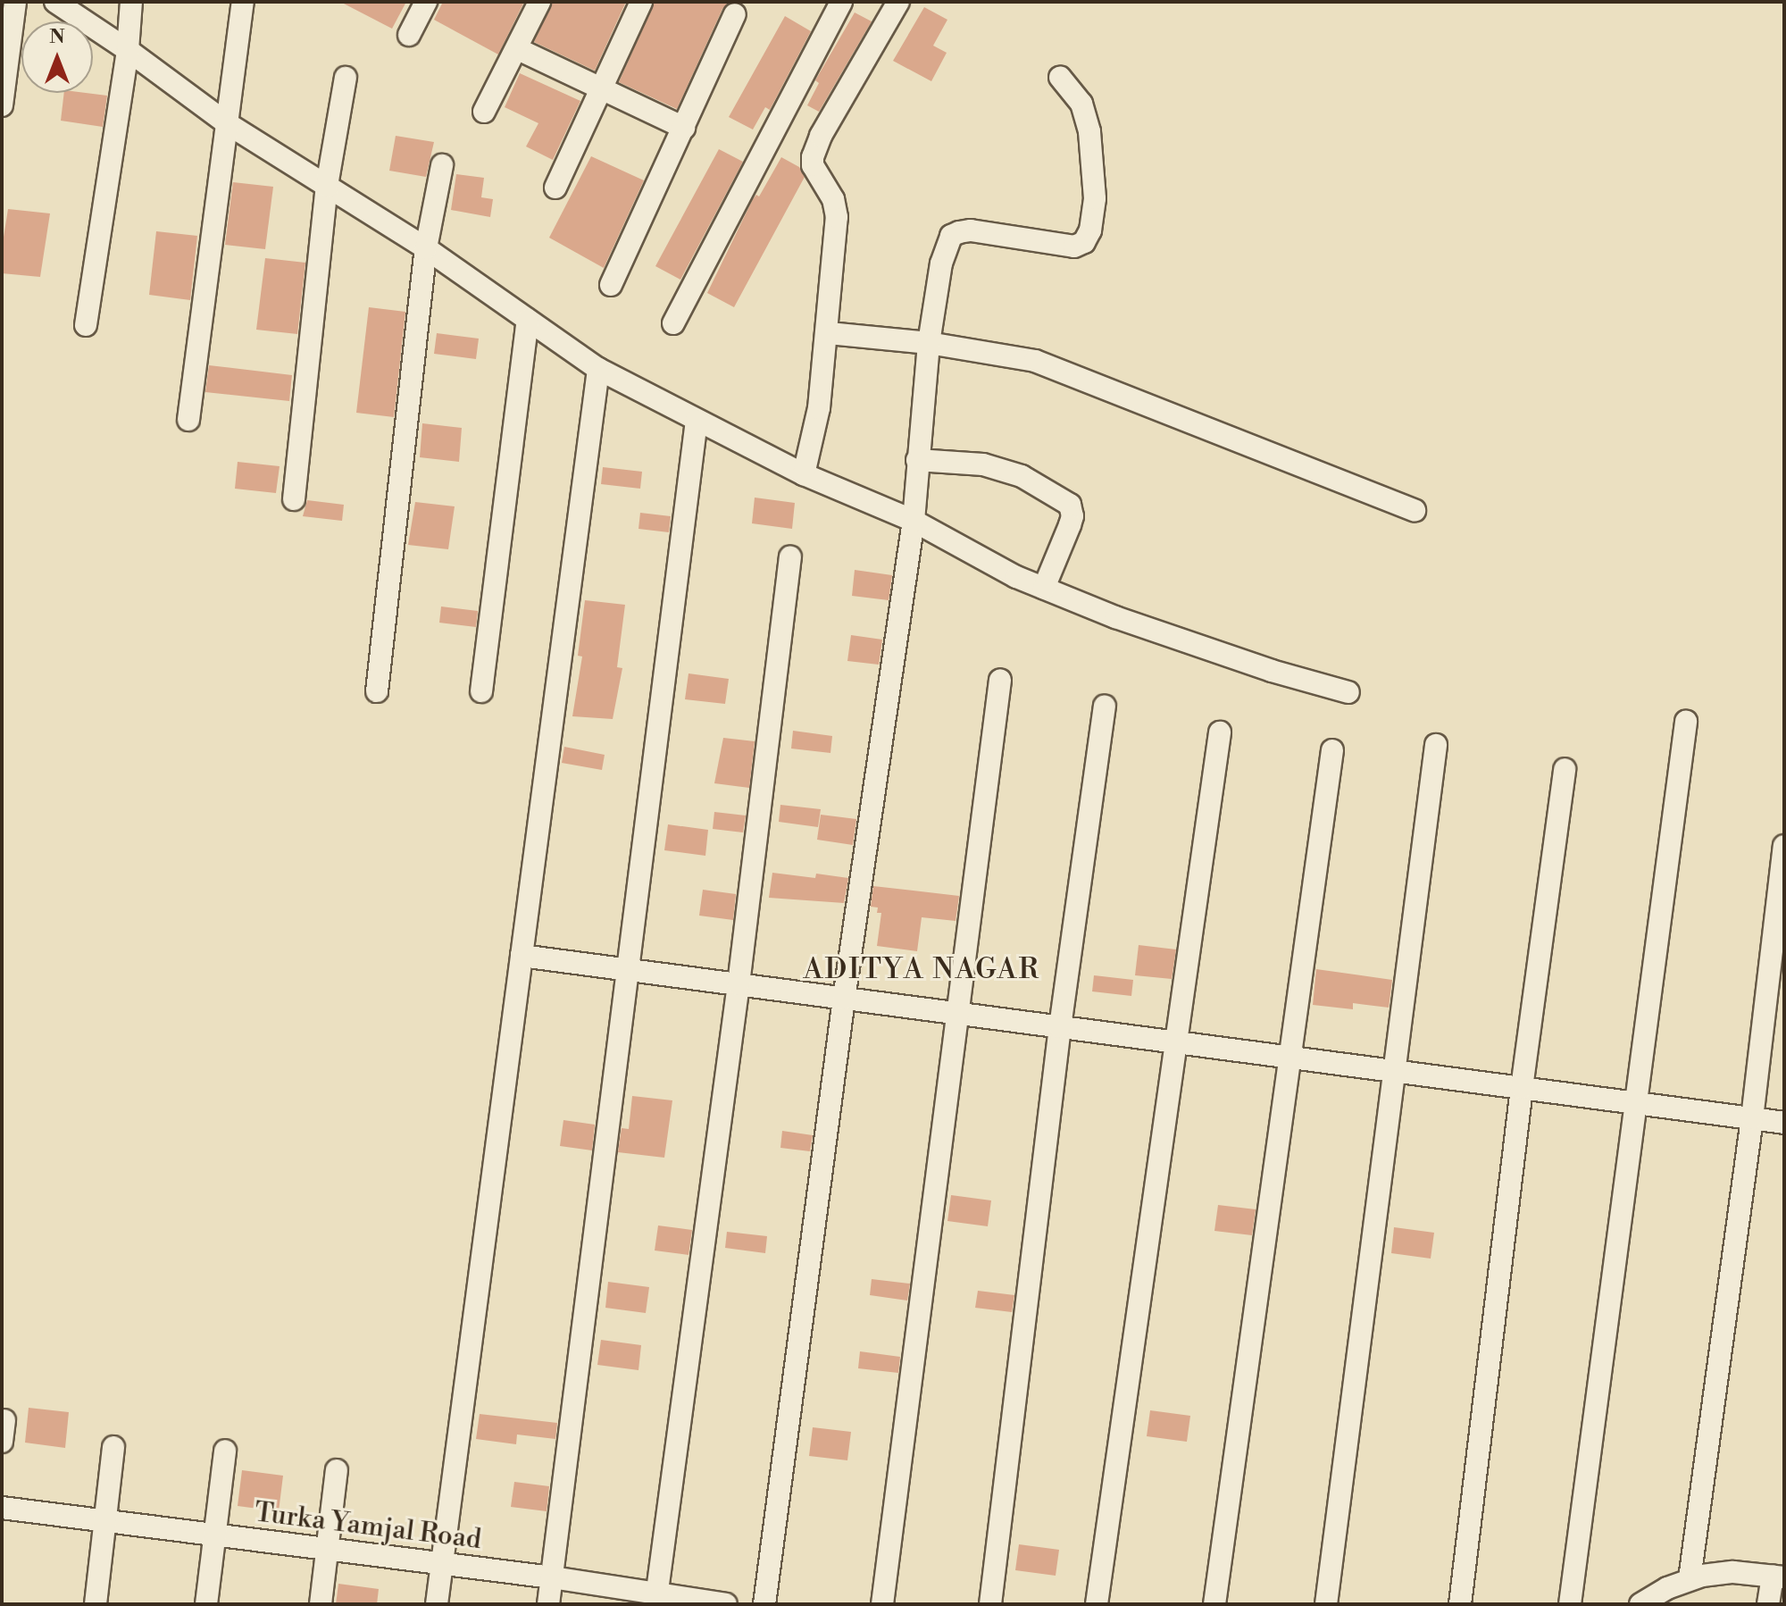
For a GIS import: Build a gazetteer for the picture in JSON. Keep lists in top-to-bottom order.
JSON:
{
  "streets": {
    "street": ["Turka Yamjal Road"]
  },
  "districts": ["ADITYA NAGAR"],
  "north": "top"
}
